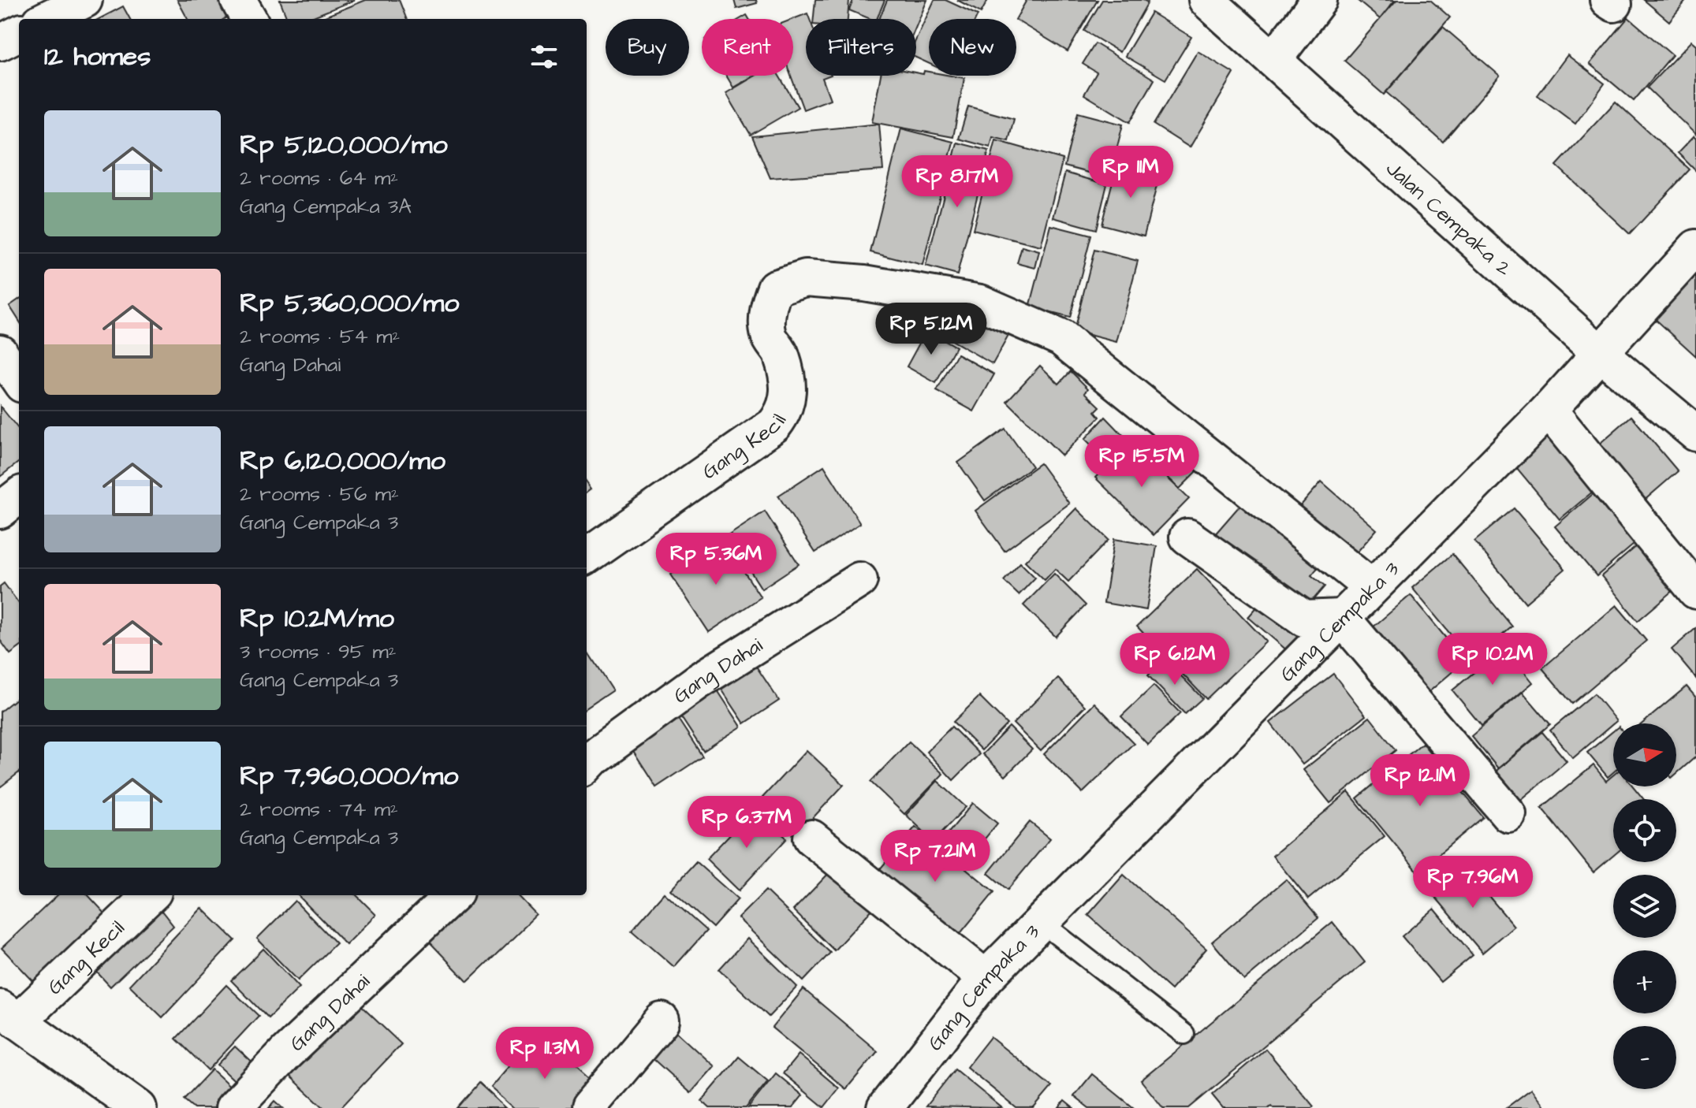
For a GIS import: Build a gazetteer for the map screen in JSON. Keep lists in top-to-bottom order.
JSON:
{
  "streets": {
    "street": [
      "Jalan Cempaka 2",
      "Gang Kecil",
      "Gang Cempaka 3",
      "Gang Dahai"
    ]
  },
  "crossings": [
    ["Jalan Cempaka 2", "Gang Cempaka 3"],
    ["Gang Kecil", "Gang Cempaka 3"]
  ],
  "north": "right",
  "page": {
    "chip": [
      "Buy",
      "Rent",
      "Filters",
      "New"
    ],
    "heading": "12 homes",
    "list": [
      {
        "name": "Rp 5,120,000/mo",
        "note": "2 rooms · 64 m² · Gang Cempaka 3A"
      },
      {
        "name": "Rp 5,360,000/mo",
        "note": "2 rooms · 54 m² · Gang Dahai"
      },
      {
        "name": "Rp 6,120,000/mo",
        "note": "2 rooms · 56 m² · Gang Cempaka 3"
      },
      {
        "name": "Rp 10.2M/mo",
        "note": "3 rooms · 95 m² · Gang Cempaka 3"
      },
      {
        "name": "Rp 7,960,000/mo",
        "note": "2 rooms · 74 m² · Gang Cempaka 3"
      }
    ],
    "price": [
      "Rp 11M",
      "Rp 8.17M",
      "Rp 5.12M",
      "Rp 15.5M",
      "Rp 5.36M",
      "Rp 6.12M",
      "Rp 10.2M",
      "Rp 12.1M",
      "Rp 6.37M",
      "Rp 7.21M",
      "Rp 7.96M",
      "Rp 11.3M"
    ],
    "map_buttons": ["+", "−"]
  }
}
